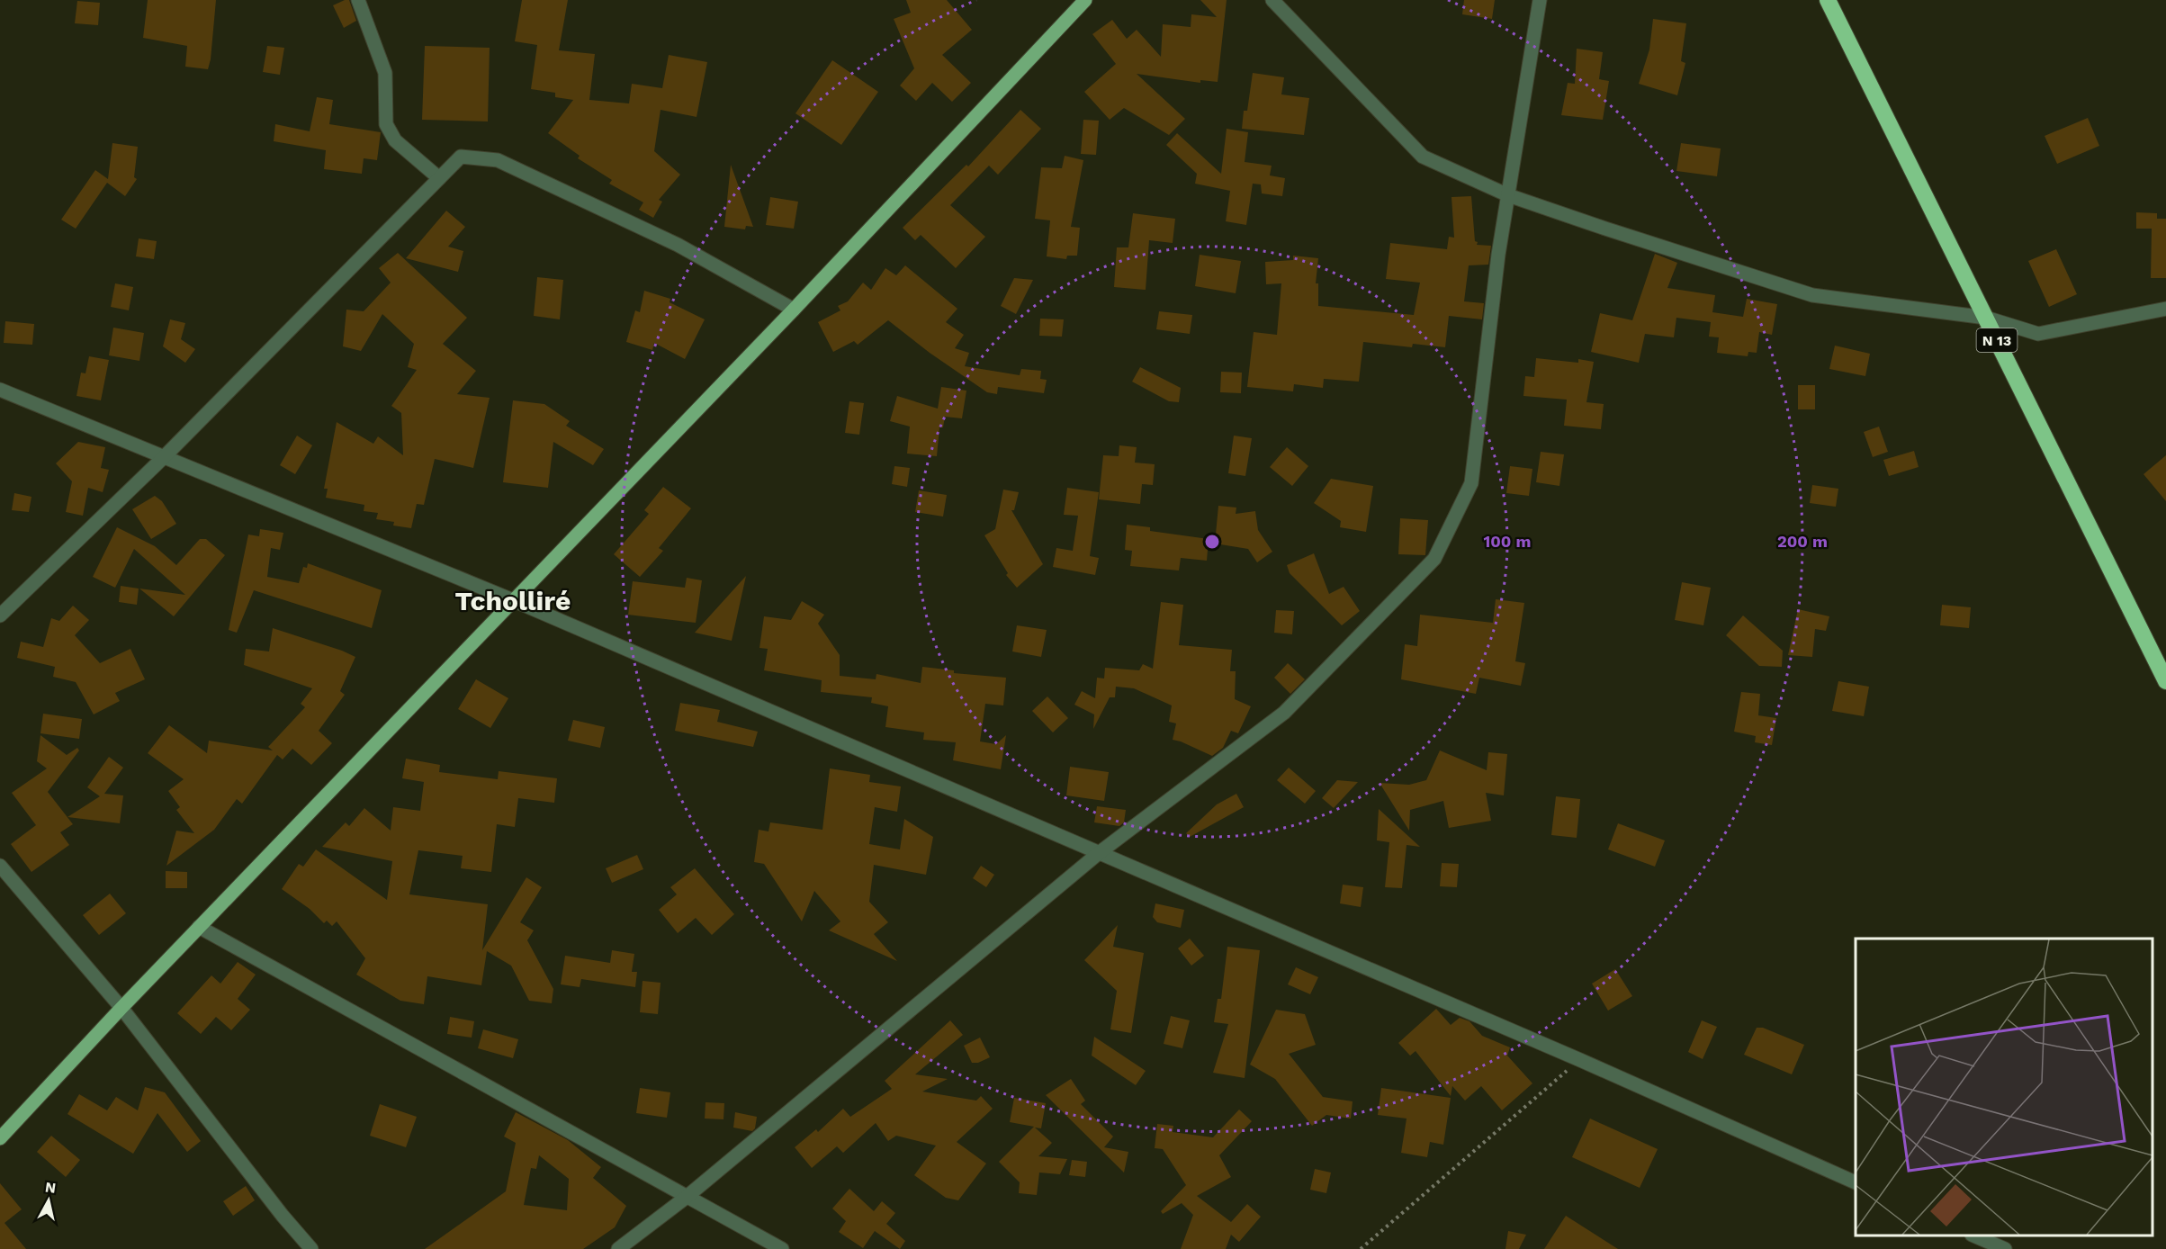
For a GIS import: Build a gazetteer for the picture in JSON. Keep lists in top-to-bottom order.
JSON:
{
  "streets": {
    "highway": ["N 13"]
  },
  "districts": ["Tcholliré"],
  "north": "top",
  "rings": ["100 m", "200 m"]
}
